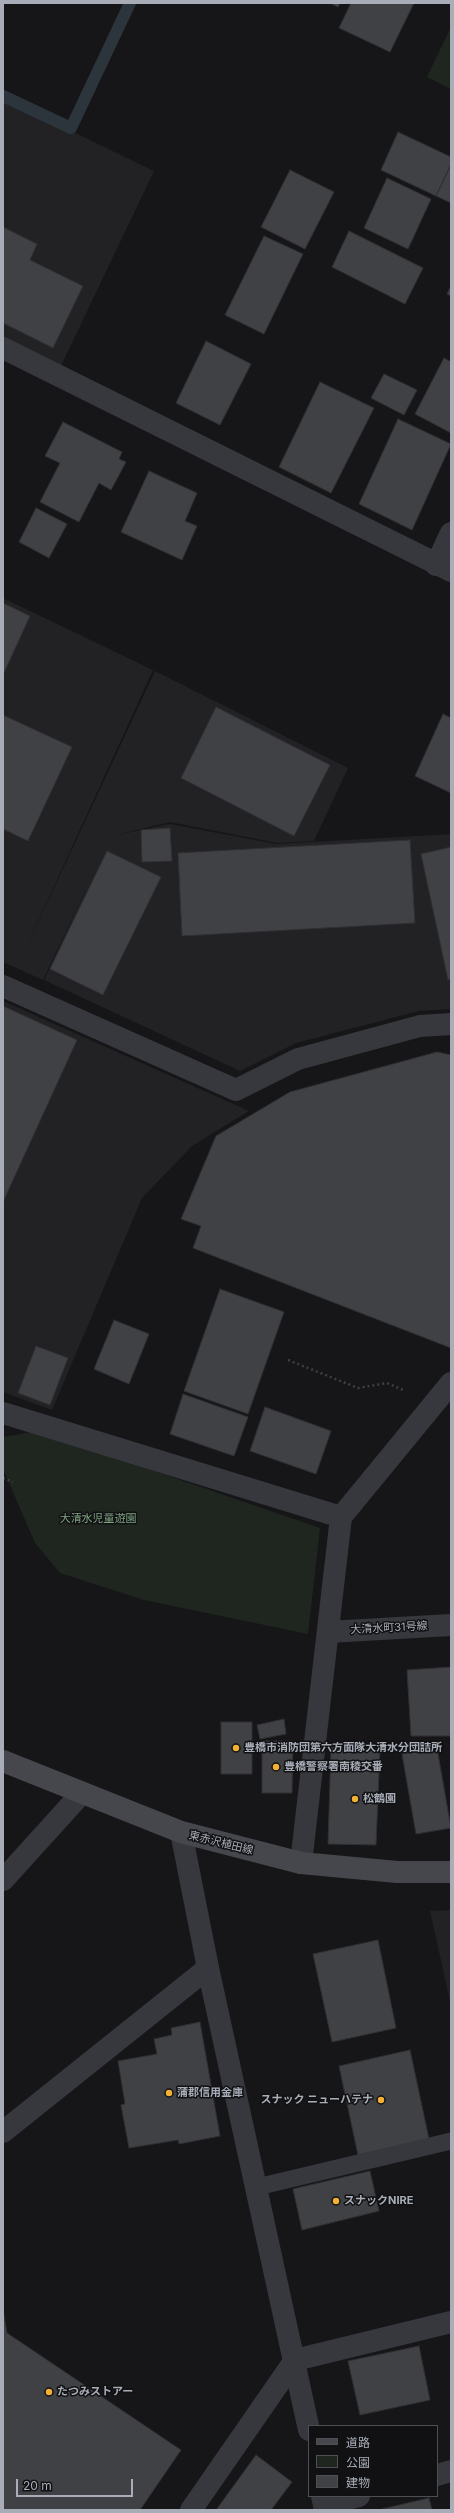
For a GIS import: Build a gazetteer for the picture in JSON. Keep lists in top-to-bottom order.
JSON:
{
  "streets": {
    "main road": ["東赤沢植田線"],
    "street": ["大清水町31号線"]
  },
  "parks": ["大清水児童遊園"],
  "places": [
    "豊橋市消防団第六方面隊大清水分団詰所",
    "豊橋警察署南稜交番",
    "松鶴園",
    "蒲郡信用金庫",
    "スナック ニューハテナ",
    "スナックNIRE",
    "たつみストアー"
  ],
  "legend": ["道路", "公園", "建物"],
  "scale_bar": "20 m"
}
